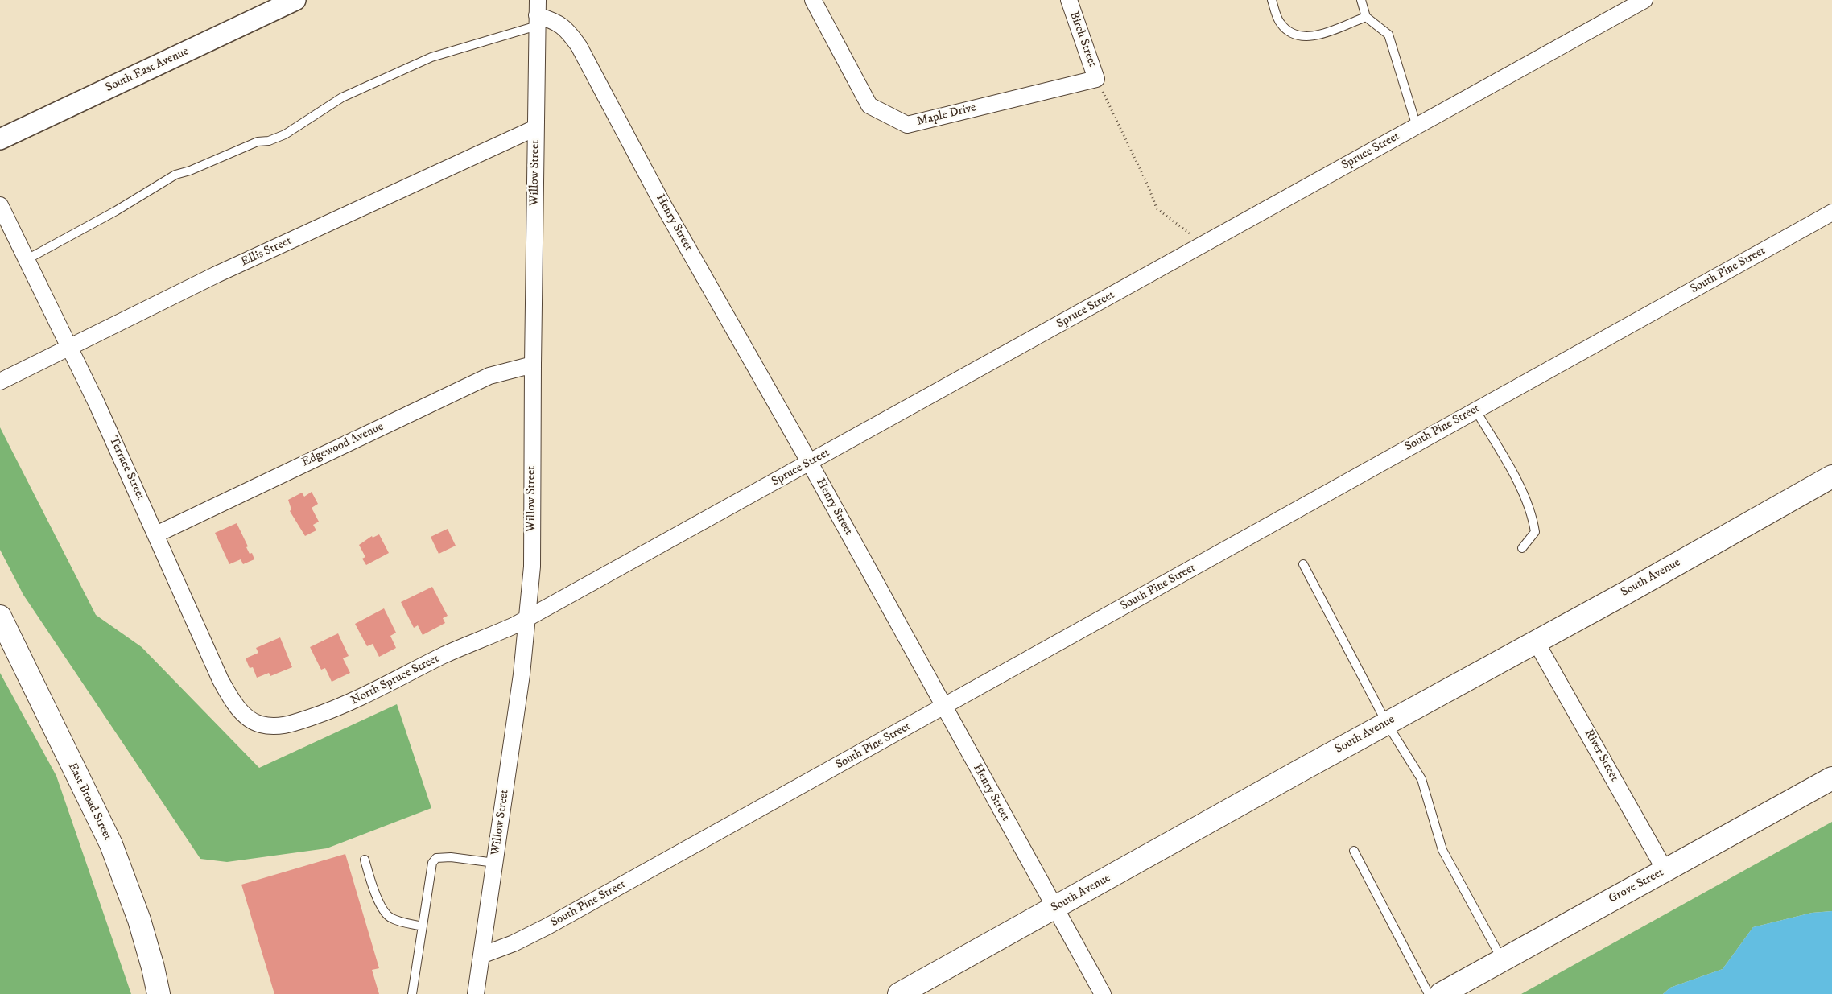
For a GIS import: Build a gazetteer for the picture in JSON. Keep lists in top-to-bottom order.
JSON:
{
  "streets": {
    "main road": ["South Avenue", "East Broad Street", "Grove Street"],
    "street": [
      "Birch Street",
      "South East Avenue",
      "Maple Drive",
      "Spruce Street",
      "Willow Street",
      "Henry Street",
      "Ellis Street",
      "South Pine Street",
      "Edgewood Avenue",
      "Terrace Street",
      "North Spruce Street",
      "River Street"
    ]
  },
  "crossings": [
    ["Birch Street", "Maple Drive"],
    ["Spruce Street", "Willow Street"],
    ["Spruce Street", "Henry Street"],
    ["Spruce Street", "North Spruce Street"],
    ["Willow Street", "Henry Street"],
    ["Willow Street", "Ellis Street"],
    ["Willow Street", "South Pine Street"],
    ["Willow Street", "Edgewood Avenue"],
    ["Willow Street", "North Spruce Street"],
    ["Henry Street", "South Pine Street"],
    ["Henry Street", "South Avenue"],
    ["Ellis Street", "Terrace Street"],
    ["Edgewood Avenue", "Terrace Street"],
    ["Terrace Street", "North Spruce Street"],
    ["South Avenue", "River Street"],
    ["River Street", "Grove Street"]
  ]
}
